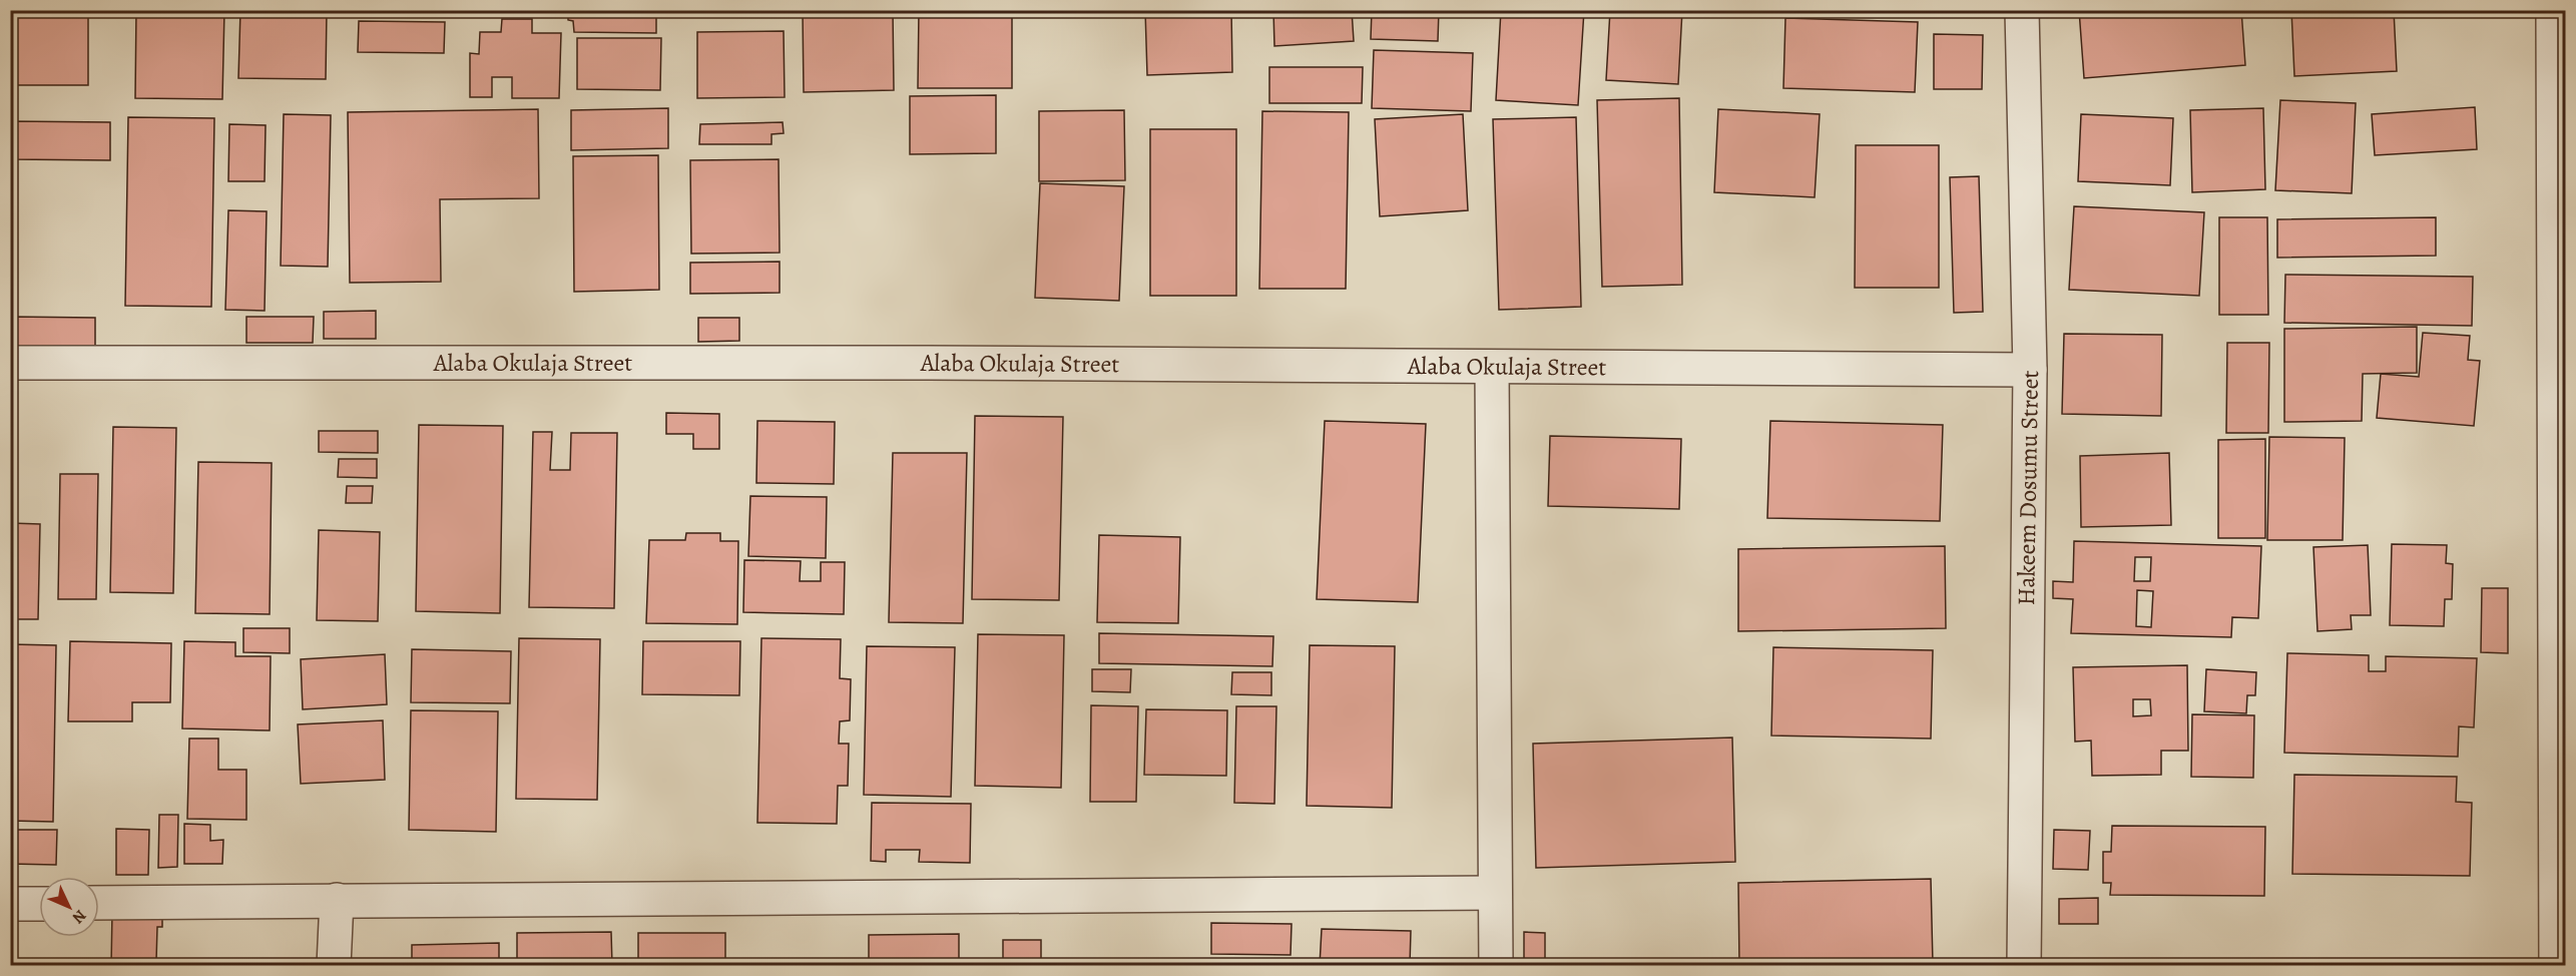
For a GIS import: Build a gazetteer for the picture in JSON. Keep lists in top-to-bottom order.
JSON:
{
  "streets": {
    "street": ["Alaba Okulaja Street", "Hakeem Dosumu Street"]
  },
  "crossings": [
    ["Alaba Okulaja Street", "Hakeem Dosumu Street"]
  ],
  "north": "bottom right"
}
